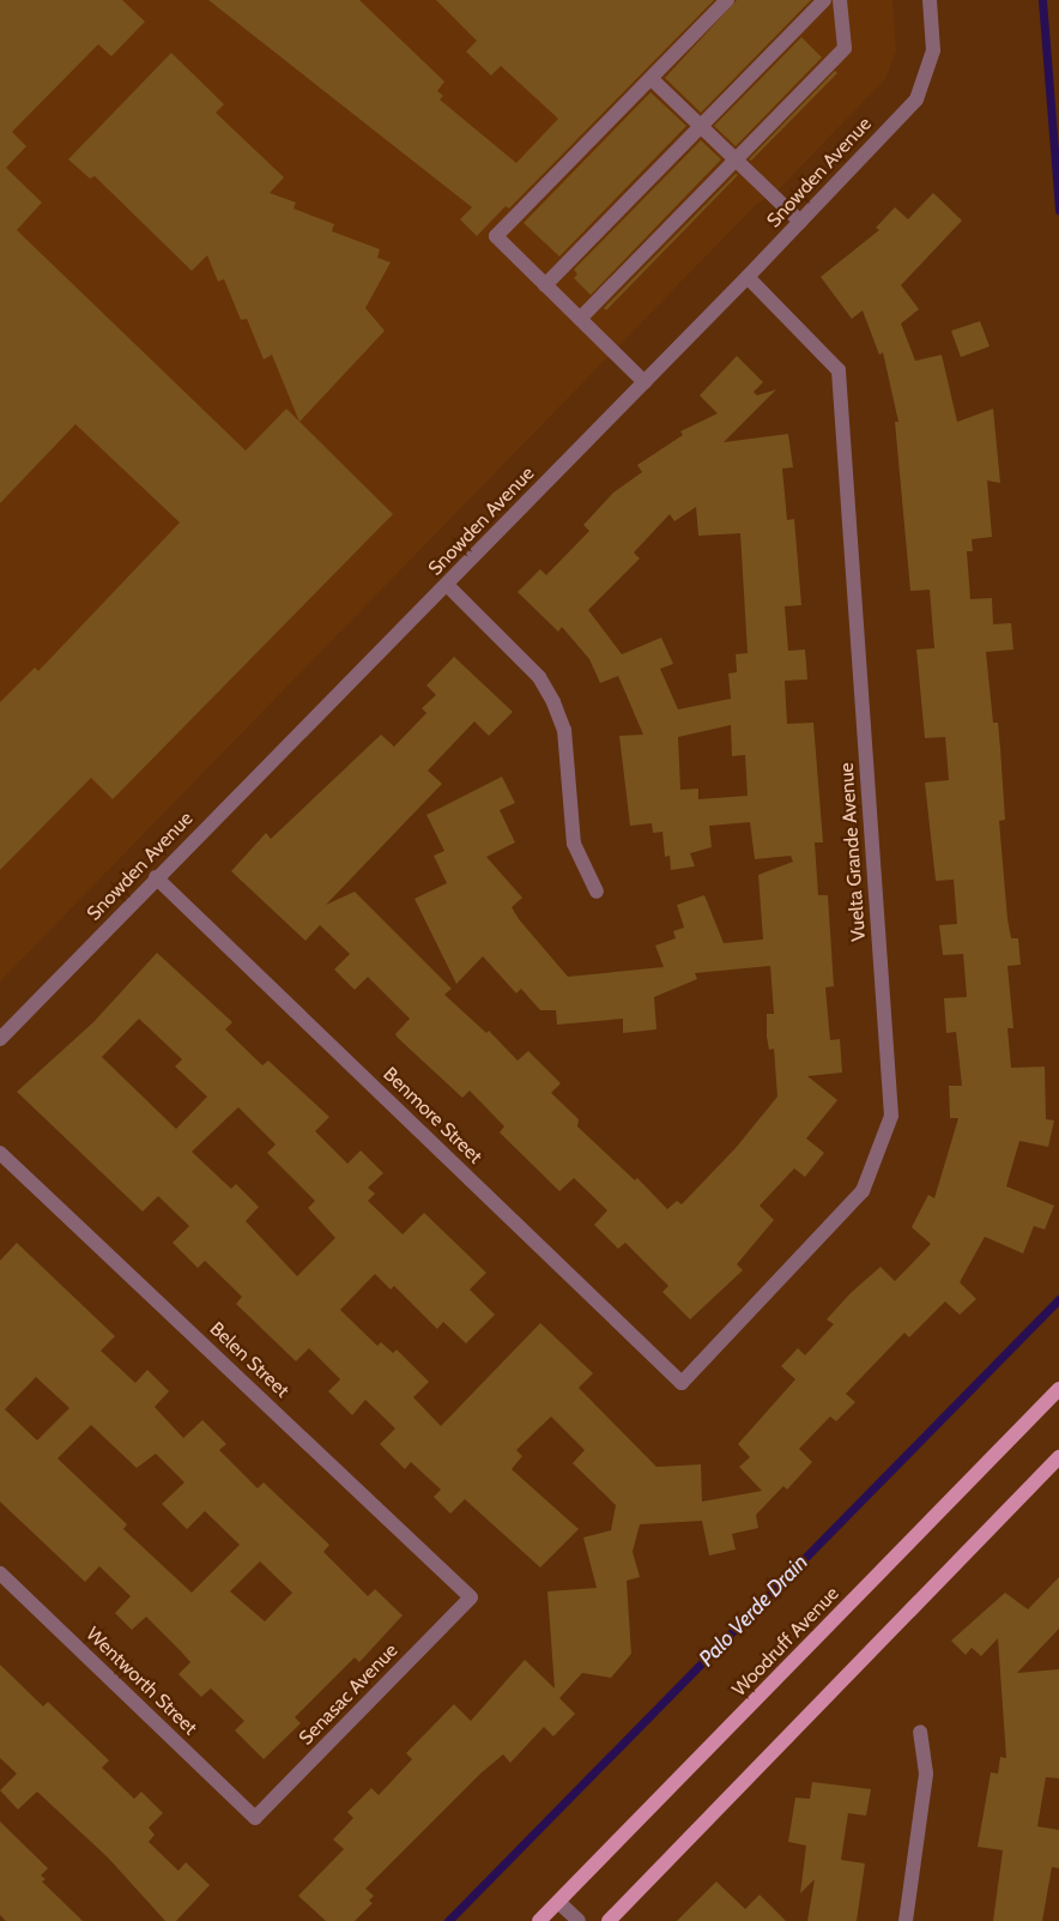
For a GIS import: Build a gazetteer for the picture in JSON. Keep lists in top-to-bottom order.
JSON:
{
  "streets": {
    "main road": ["Woodruff Avenue"],
    "street": [
      "Snowden Avenue",
      "Vuelta Grande Avenue",
      "Benmore Street",
      "Belen Street",
      "Wentworth Street",
      "Senasac Avenue"
    ]
  },
  "crossings": [
    ["Snowden Avenue", "Vuelta Grande Avenue"],
    ["Snowden Avenue", "Benmore Street"],
    ["Vuelta Grande Avenue", "Benmore Street"],
    ["Belen Street", "Senasac Avenue"],
    ["Wentworth Street", "Senasac Avenue"]
  ],
  "water": ["Palo Verde Drain"]
}
